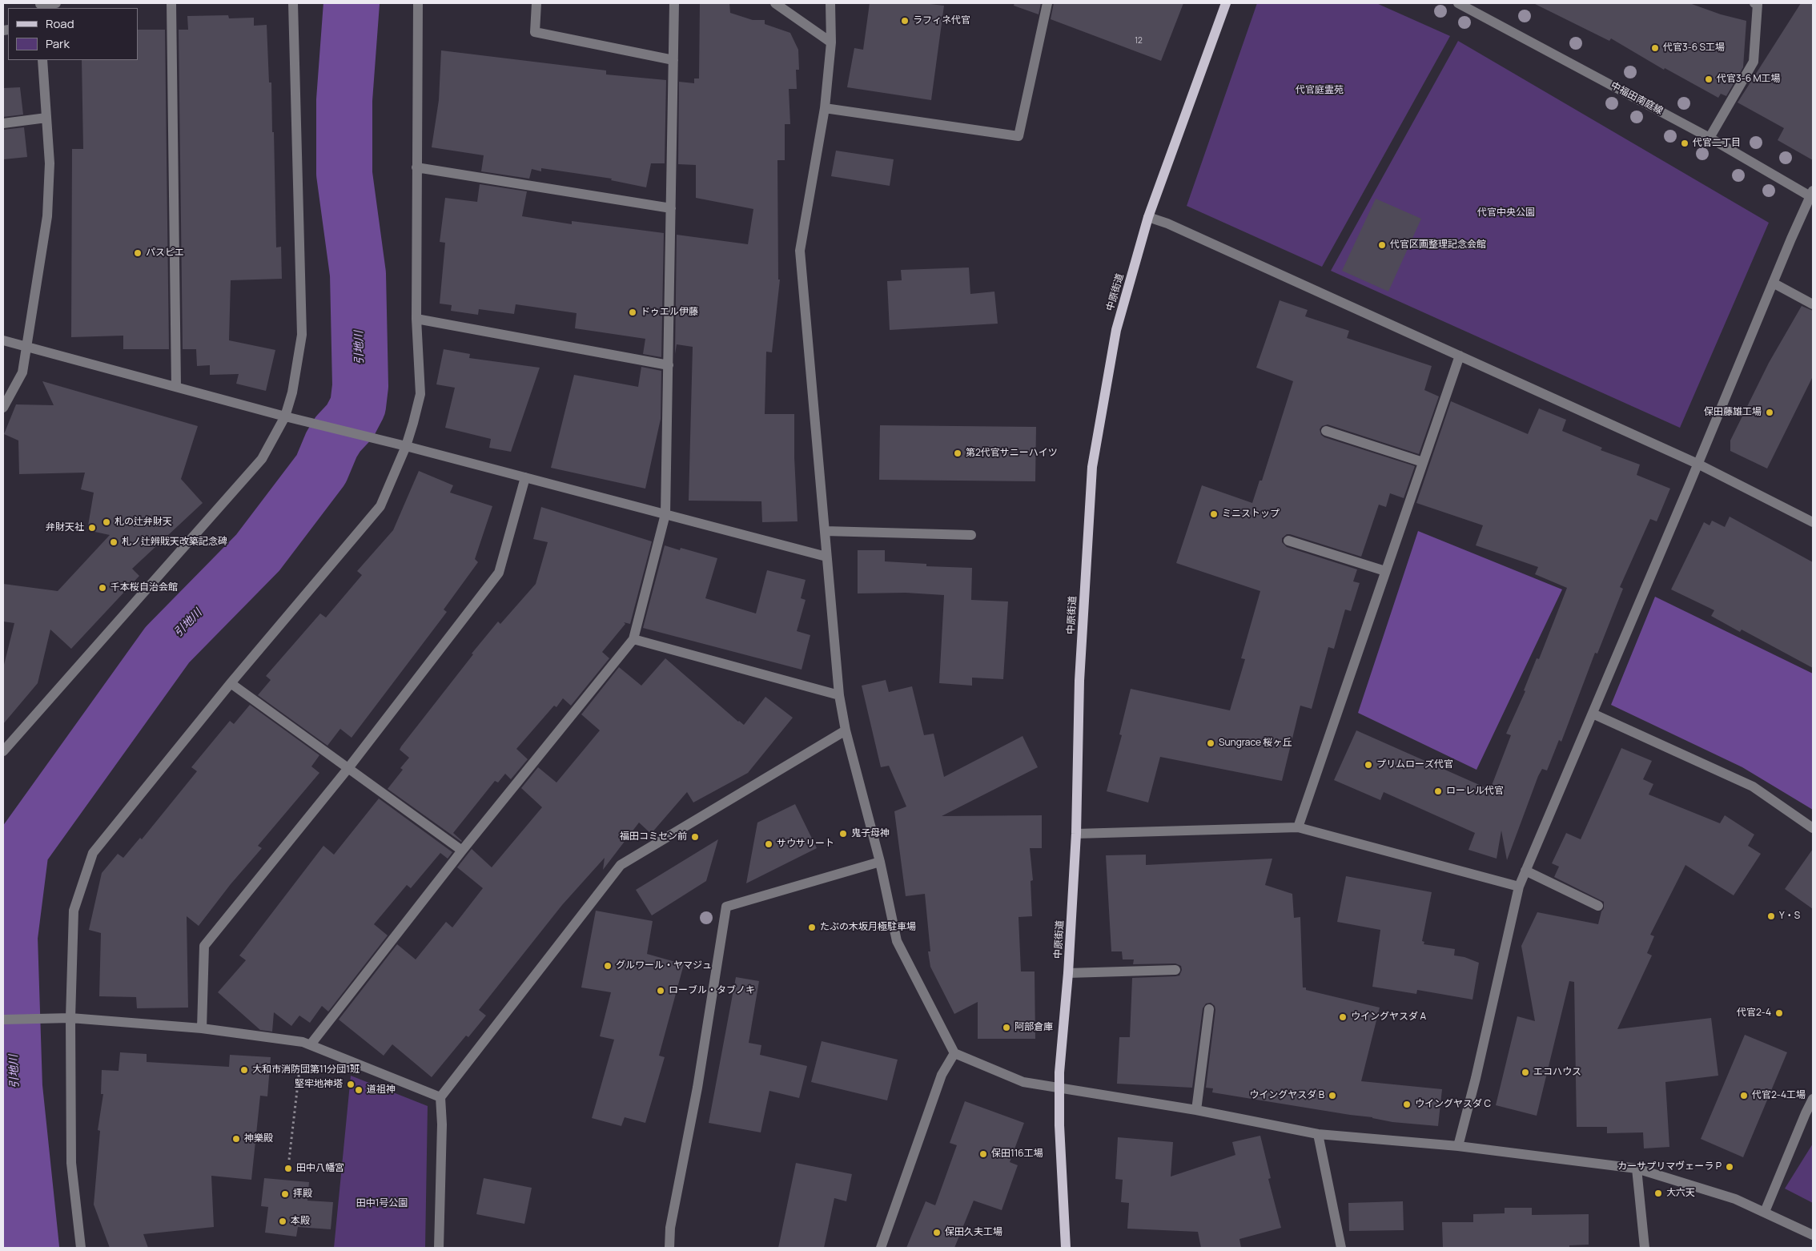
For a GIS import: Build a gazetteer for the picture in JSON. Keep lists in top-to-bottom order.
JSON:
{
  "streets": {
    "main road": ["中原街道"],
    "street": ["中福田南庭線"]
  },
  "water": ["引地川"],
  "parks": ["代官庭霊苑", "代官中央公園", "田中1号公園"],
  "places": [
    "ラフィネ代官",
    "代官3-6 S工場",
    "代官3-6 M工場",
    "代官二丁目",
    "代官区画整理記念会館",
    "パスピエ",
    "ドゥエル伊藤",
    "保田藤雄工場",
    "第2代官サニーハイツ",
    "ミニストップ",
    "札の辻弁財天",
    "弁財天社",
    "札ノ辻辨戝天改築記念碑",
    "千本桜自治会館",
    "Sungrace 桜ヶ丘",
    "プリムローズ代官",
    "ローレル代官",
    "鬼子母神",
    "福田コミセン前",
    "サウサリート",
    "Y・S",
    "たぶの木坂月極駐車場",
    "グルワール・ヤマジュ",
    "ローブル・タブノキ",
    "代官2-4",
    "ウイングヤスダ A",
    "阿部倉庫",
    "大和市消防団第11分団1班",
    "エコハウス",
    "堅牢地神塔",
    "道祖神",
    "ウイングヤスダ B",
    "代官2-4工場",
    "ウイングヤスダ C",
    "神樂殿",
    "保田116工場",
    "カーサプリマヴェーラ P",
    "田中八幡宮",
    "大六天",
    "拝殿",
    "本殿",
    "保田久夫工場"
  ],
  "house_numbers": ["12"],
  "legend": ["Road", "Park"]
}
